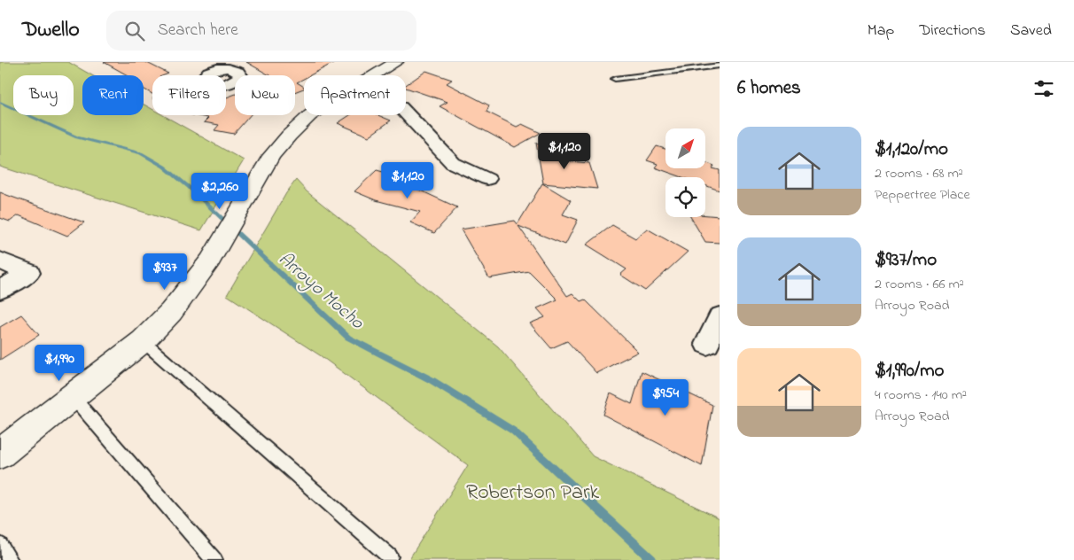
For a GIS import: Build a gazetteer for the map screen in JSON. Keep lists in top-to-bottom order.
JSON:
{
  "water": ["Arroyo Mocho"],
  "parks": ["Robertson Park"],
  "north": "top right",
  "page": {
    "header": "Dwello",
    "search": "Search here",
    "nav": ["Map", "Directions", "Saved"],
    "heading": "6 homes",
    "chip": [
      "Buy",
      "Rent",
      "Filters",
      "New",
      "Apartment"
    ],
    "list": [
      {
        "name": "$1,120/mo",
        "note": "2 rooms · 68 m² · Peppertree Place"
      },
      {
        "name": "$937/mo",
        "note": "2 rooms · 66 m² · Arroyo Road"
      },
      {
        "name": "$1,990/mo",
        "note": "4 rooms · 140 m² · Arroyo Road"
      }
    ],
    "price": [
      "$1,120",
      "$1,120",
      "$2,260",
      "$937",
      "$1,990",
      "$954"
    ]
  }
}
